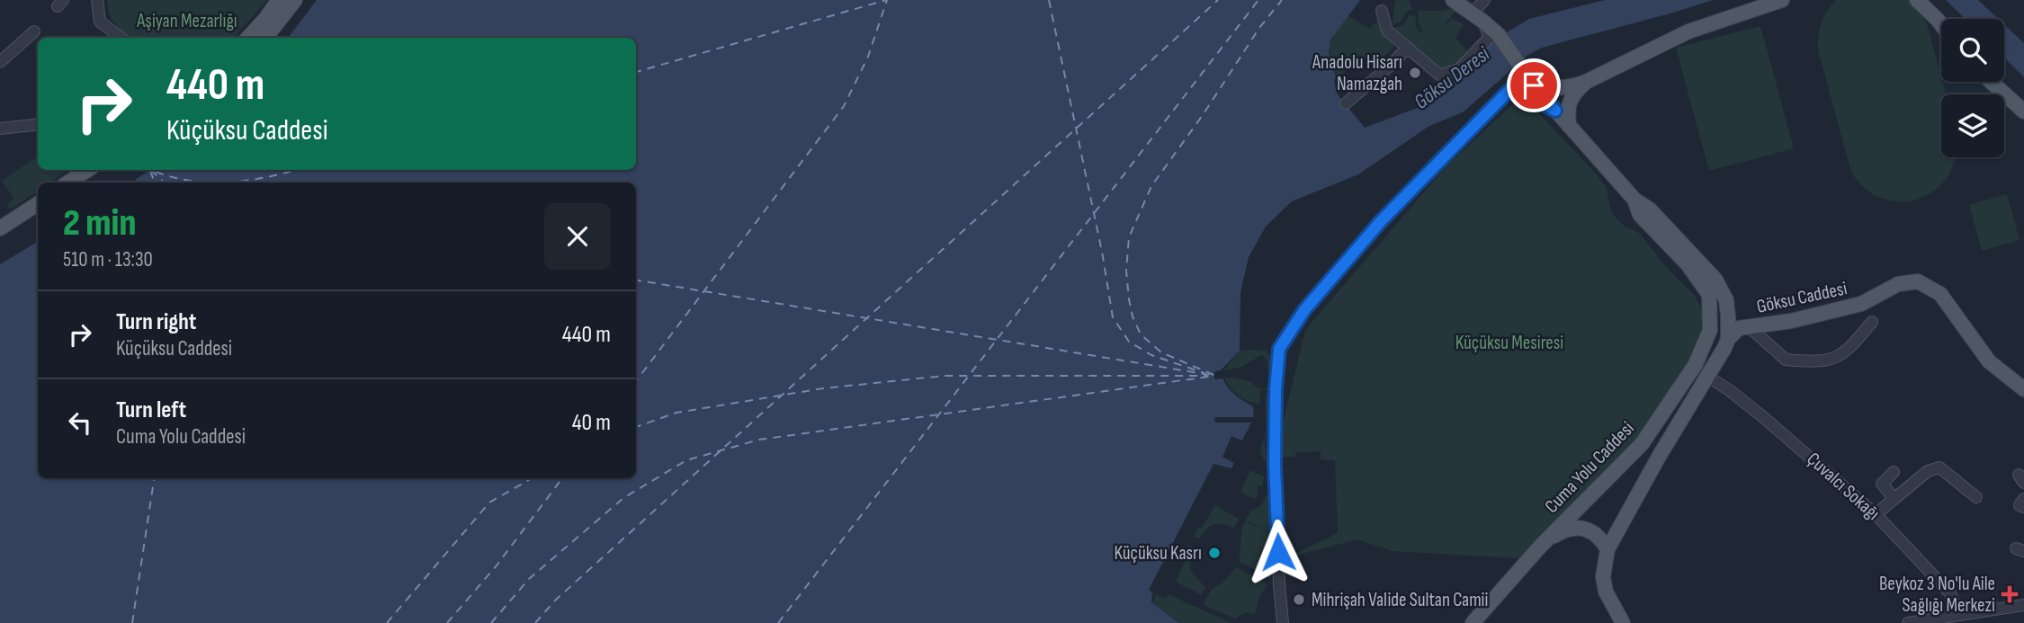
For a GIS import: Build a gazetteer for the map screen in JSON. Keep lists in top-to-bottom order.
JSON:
{
  "streets": {
    "main road": ["Göksu Caddesi", "Cuma Yolu Caddesi"],
    "street": ["Çuvalcı Sokağı"]
  },
  "water": ["Göksu Deresi"],
  "parks": ["Aşiyan Mezarlığı", "Küçüksu Mesiresi"],
  "places": {
    "other": ["Anadolu Hisarı Namazgah", "Küçüksu Kasrı", "Mihrişah Valide Sultan Camii"],
    "health": ["Beykoz 3 No'lu Aile Sağlığı Merkezi"]
  },
  "page": {
    "turn": ["440 m", "Küçüksu Caddesi"],
    "heading": ["2 min", "510 m · 13:30"],
    "list": [
      {
        "name": "Turn right",
        "note": "Küçüksu Caddesi",
        "value": "440 m"
      },
      {
        "name": "Turn left",
        "note": "Cuma Yolu Caddesi",
        "value": "40 m"
      }
    ]
  }
}
